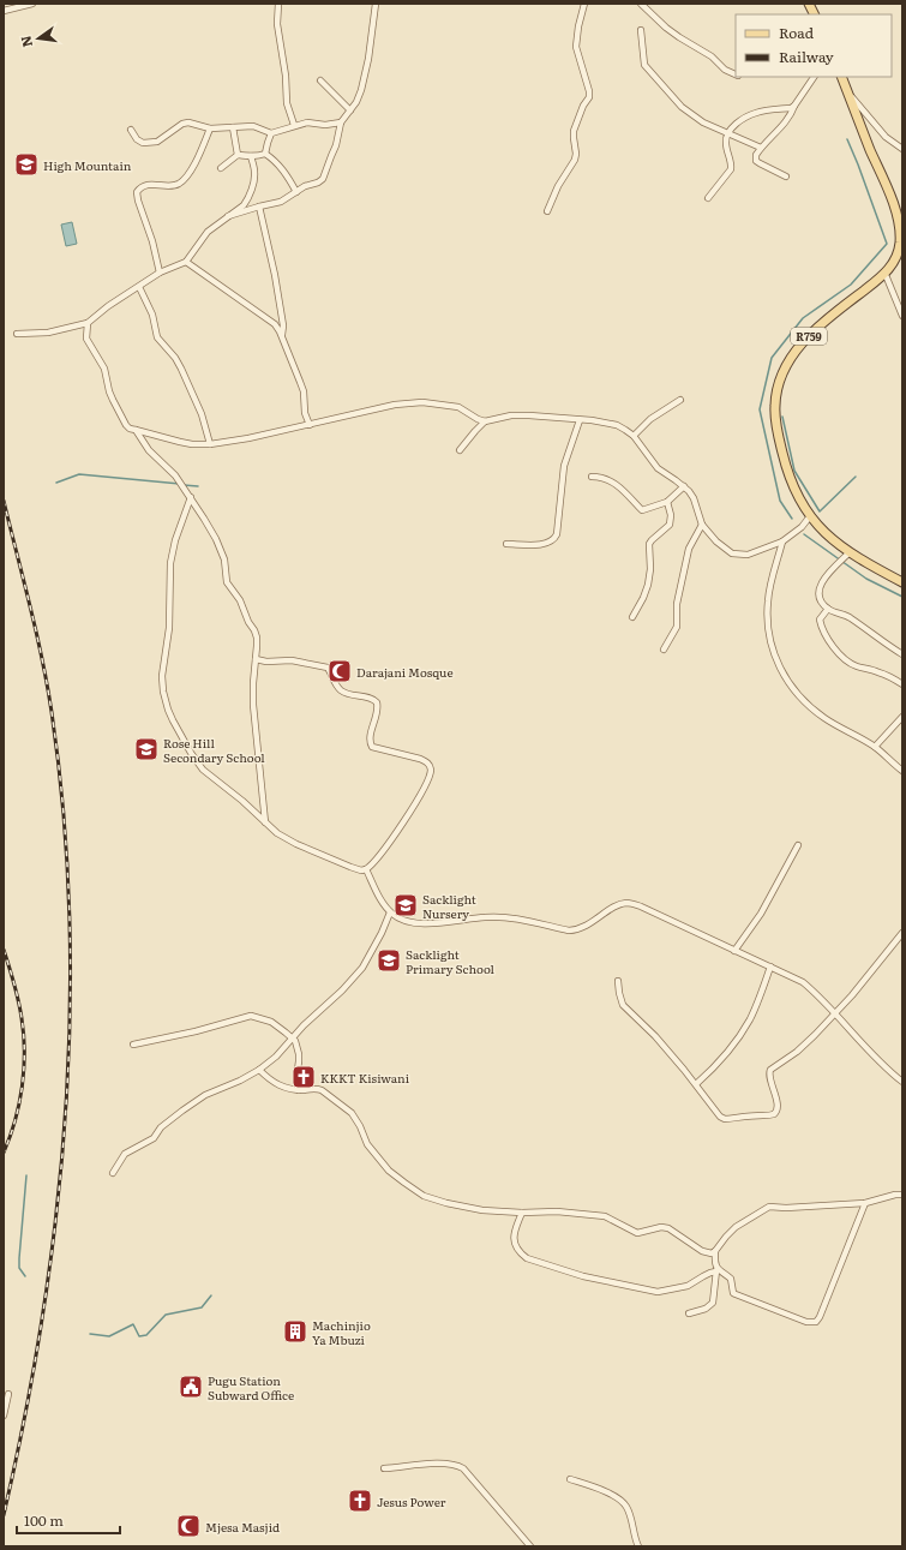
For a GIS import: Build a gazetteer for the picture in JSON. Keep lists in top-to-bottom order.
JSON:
{
  "streets": {
    "main road": ["R759"]
  },
  "places": {
    "school or university": [
      "High Mountain",
      "Rose Hill Secondary School",
      "Sacklight Nursery",
      "Sacklight Primary School"
    ],
    "mosque": ["Darajani Mosque", "Mjesa Masjid"],
    "church": ["KKKT Kisiwani", "Jesus Power"],
    "building": ["Machinjio Ya Mbuzi"],
    "public building": ["Pugu Station Subward Office"]
  },
  "legend": ["Road", "Railway"],
  "scale_bar": "100 m",
  "north": "left"
}
